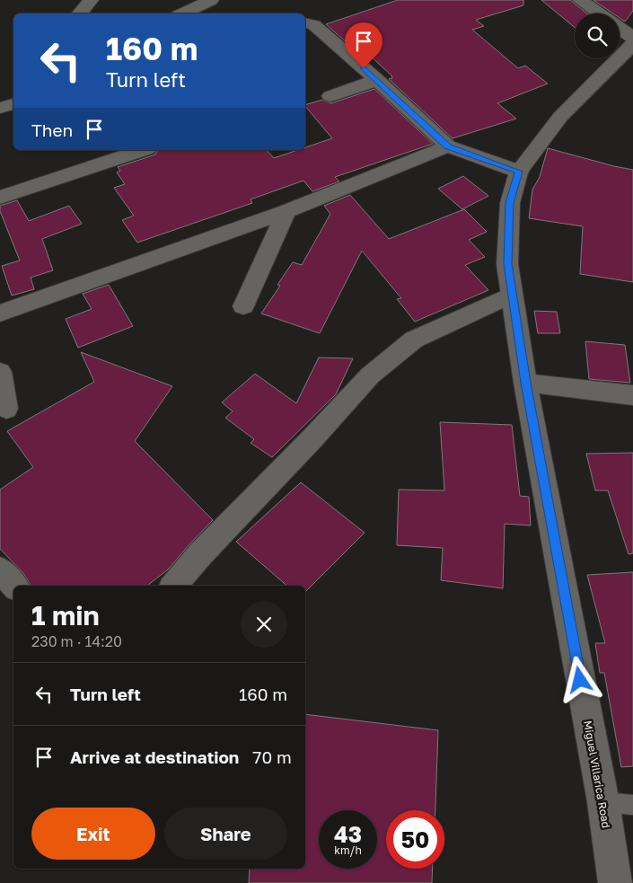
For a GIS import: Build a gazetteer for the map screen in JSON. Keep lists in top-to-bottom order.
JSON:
{
  "streets": {
    "street": ["Miguel Villarica Road"]
  },
  "page": {
    "turn": ["160 m", "Turn left"],
    "then": "Then",
    "heading": ["1 min", "230 m · 14:20"],
    "list": [
      {
        "name": "Turn left",
        "value": "160 m"
      },
      {
        "name": "Arrive at destination",
        "value": "70 m"
      }
    ],
    "buttons": ["Exit", "Share"],
    "speed": "43 km/h",
    "limit": "50"
  }
}
